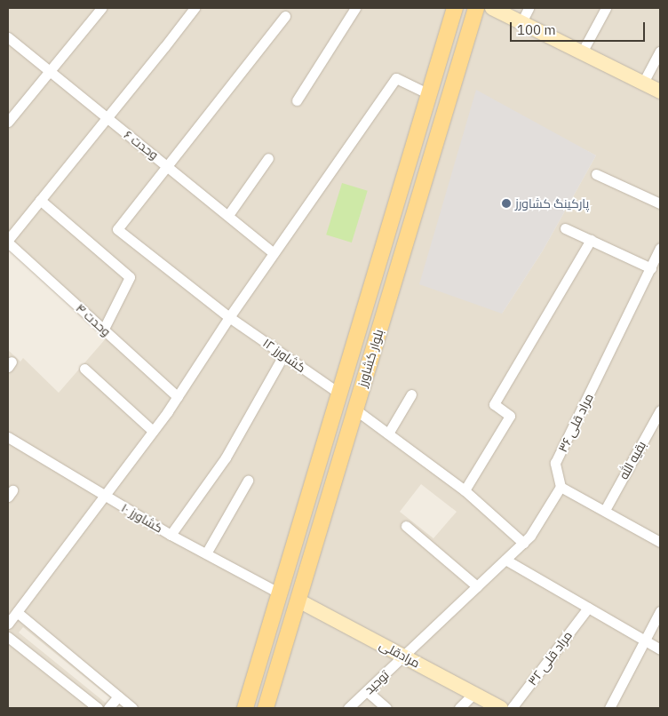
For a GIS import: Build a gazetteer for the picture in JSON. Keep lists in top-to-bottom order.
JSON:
{
  "streets": {
    "main road": ["بلوار کشاورز"],
    "street": [
      "وحدت ۶",
      "وحدت ۴",
      "کشاورز ۱۲",
      "مراد قلی ۳۶",
      "بقیه الله",
      "کشاورز ۱۰",
      "مرادقلی",
      "مراد قلی ۳۲",
      "توحید"
    ]
  },
  "crossings": [
    ["وحدت ۶", "کشاورز ۱۲"],
    ["کشاورز ۱۲", "بلوار کشاورز"],
    ["بلوار کشاورز", "کشاورز ۱۰"],
    ["بلوار کشاورز", "مرادقلی"],
    ["مرادقلی", "توحید"]
  ],
  "places": ["پارکینگ کشاورز"],
  "scale_bar": "100 m"
}
